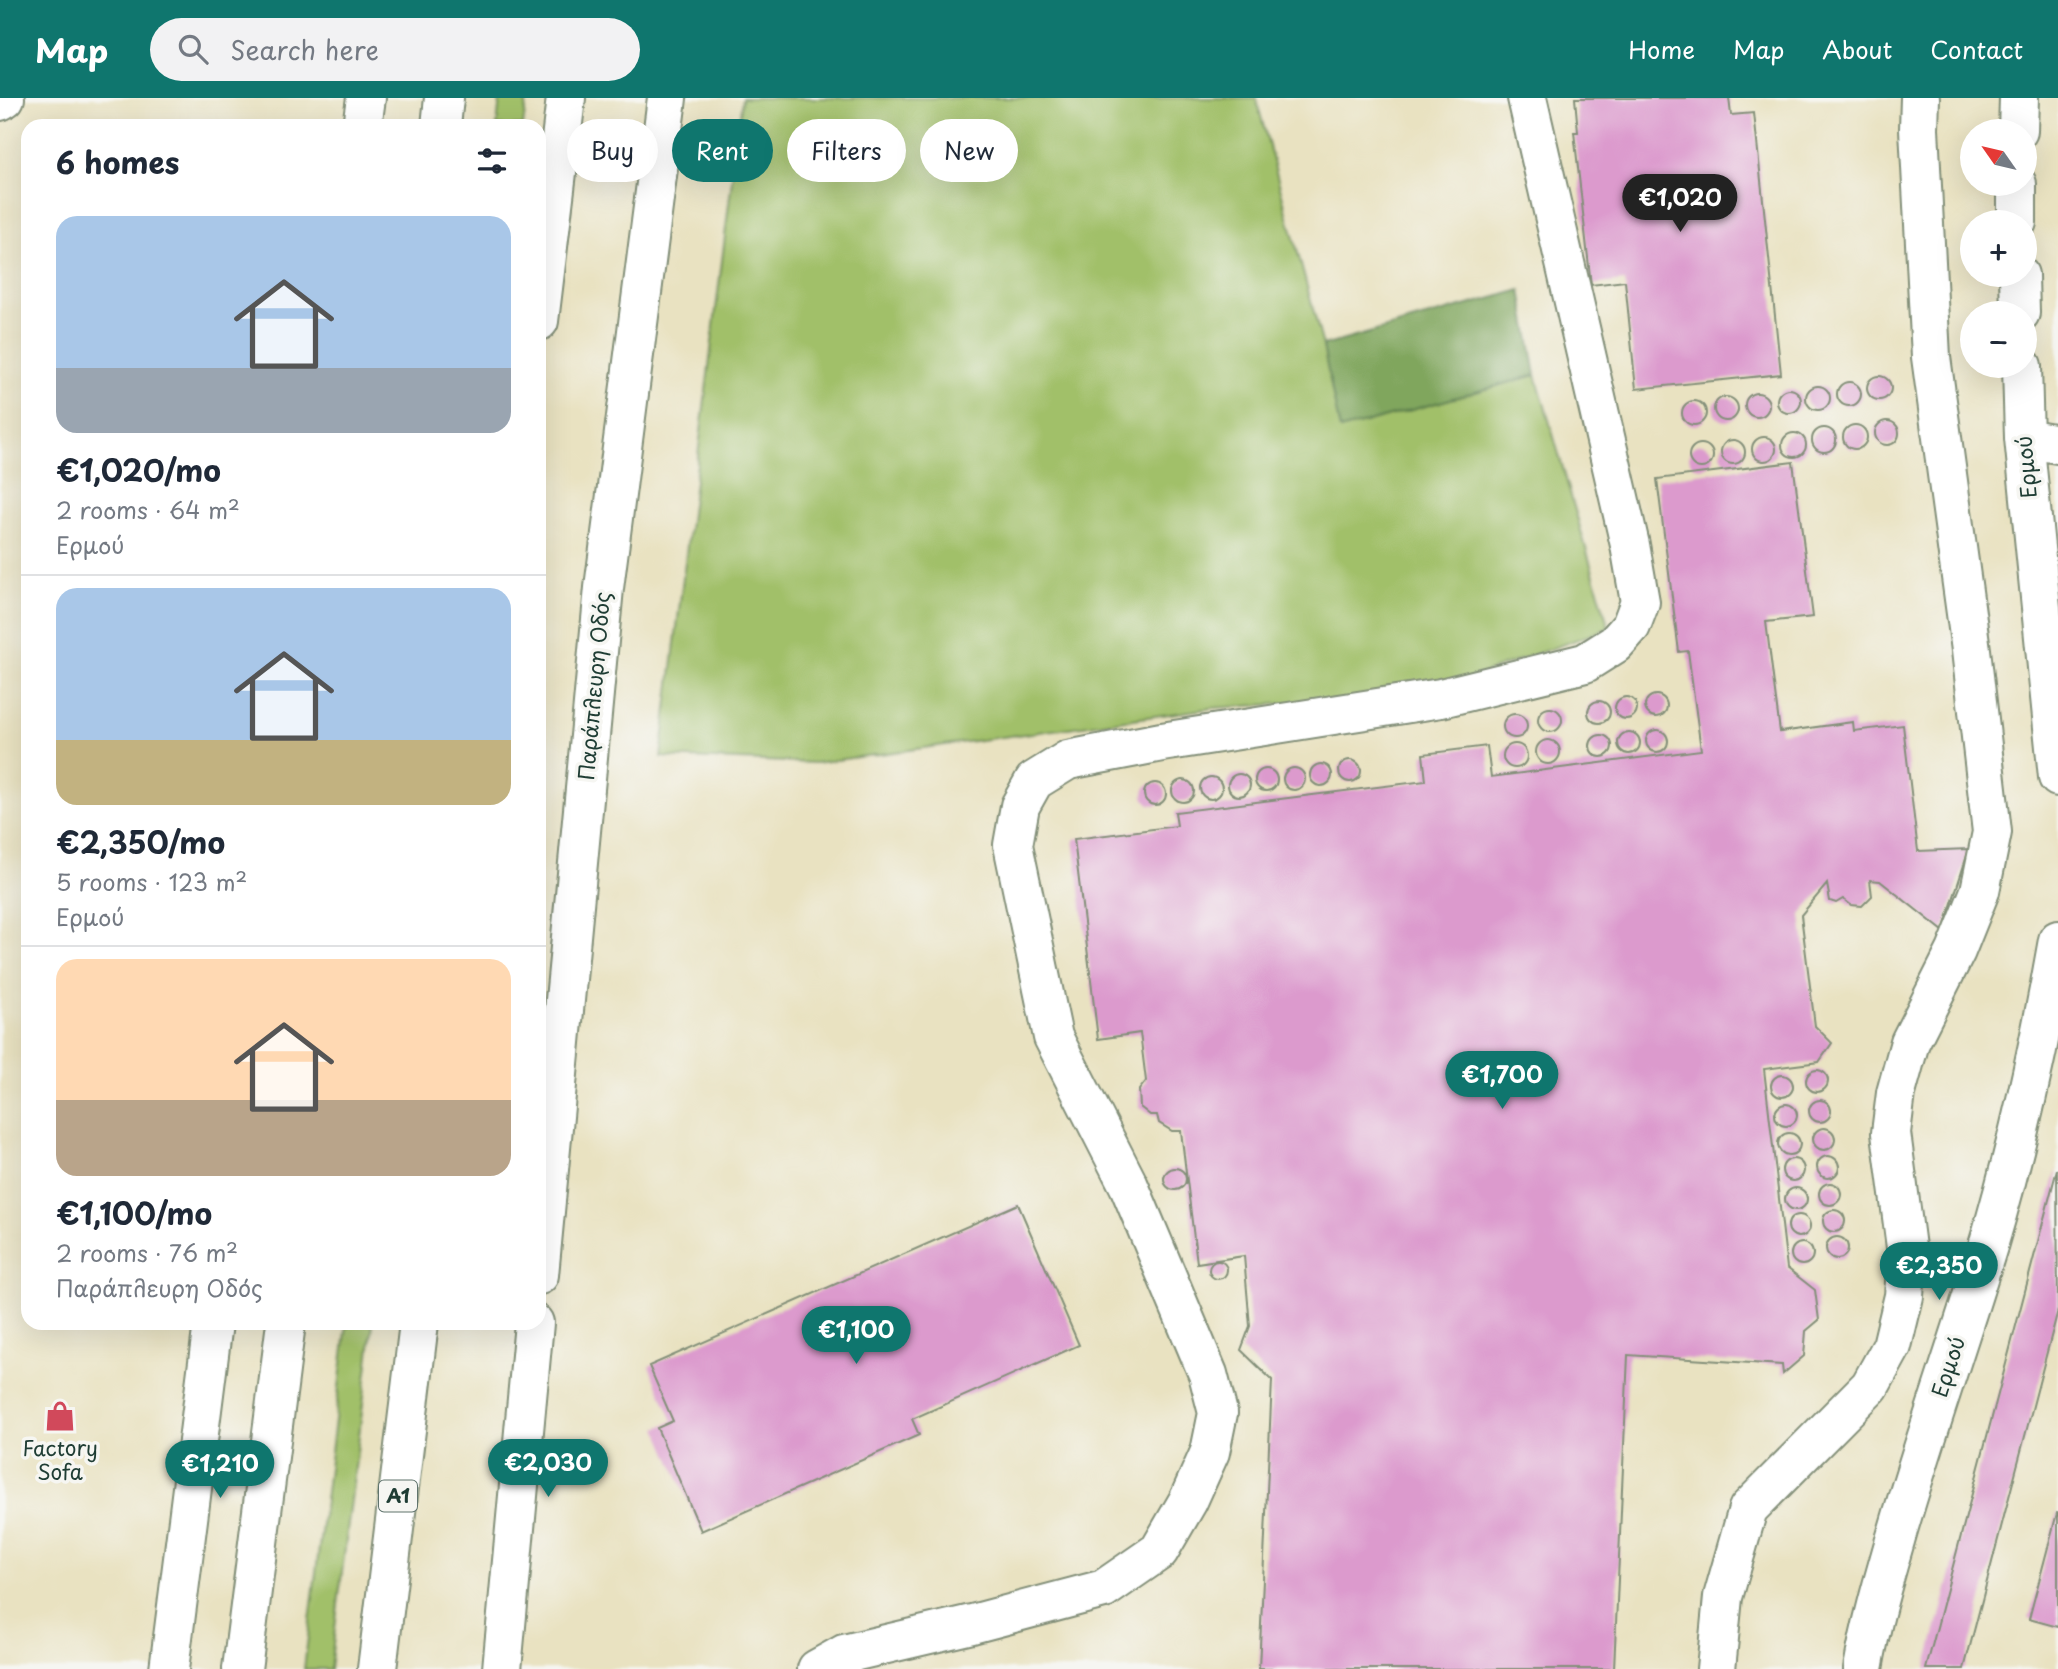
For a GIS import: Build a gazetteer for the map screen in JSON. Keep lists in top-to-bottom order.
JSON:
{
  "streets": {
    "main road": ["Ερμού", "Παράπλευρη Οδός", "Α1"]
  },
  "places": {
    "shop": ["Factory Sofa"]
  },
  "north": "top left",
  "page": {
    "header": "Map",
    "search": "Search here",
    "nav": [
      "Home",
      "Map",
      "About",
      "Contact"
    ],
    "map_buttons": ["+", "−"],
    "chip": [
      "Buy",
      "Rent",
      "Filters",
      "New"
    ],
    "heading": "6 homes",
    "price": [
      "€1,020",
      "€1,700",
      "€2,350",
      "€1,100",
      "€2,030",
      "€1,210"
    ],
    "list": [
      {
        "name": "€1,020/mo",
        "note": "2 rooms · 64 m² · Ερμού"
      },
      {
        "name": "€2,350/mo",
        "note": "5 rooms · 123 m² · Ερμού"
      },
      {
        "name": "€1,100/mo",
        "note": "2 rooms · 76 m² · Παράπλευρη Οδός"
      }
    ]
  }
}
